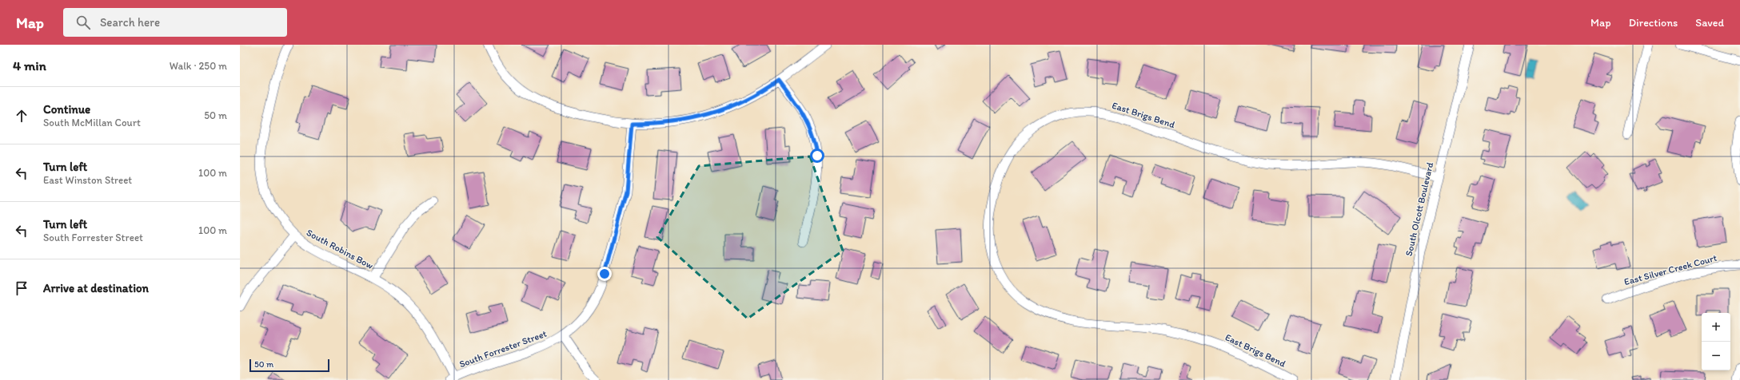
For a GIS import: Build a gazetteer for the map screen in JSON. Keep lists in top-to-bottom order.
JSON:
{
  "streets": {
    "street": [
      "East Brigs Bend",
      "South Olcott Boulevard",
      "South Robins Bow",
      "East Silver Creek Court",
      "South Forrester Street"
    ]
  },
  "crossings": [
    ["East Brigs Bend", "South Olcott Boulevard"],
    ["South Robins Bow", "South Forrester Street"]
  ],
  "scale_bar": "50 m",
  "page": {
    "header": "Map",
    "search": "Search here",
    "nav": ["Map", "Directions", "Saved"],
    "heading": ["4 min", "Walk · 250 m"],
    "list": [
      ["Continue", "South McMillan Court", "50 m"],
      ["Turn left", "East Winston Street", "100 m"],
      ["Turn left", "South Forrester Street", "100 m"],
      "Arrive at destination"
    ],
    "map_buttons": ["+", "−"],
    "scale": "50 m"
  }
}
